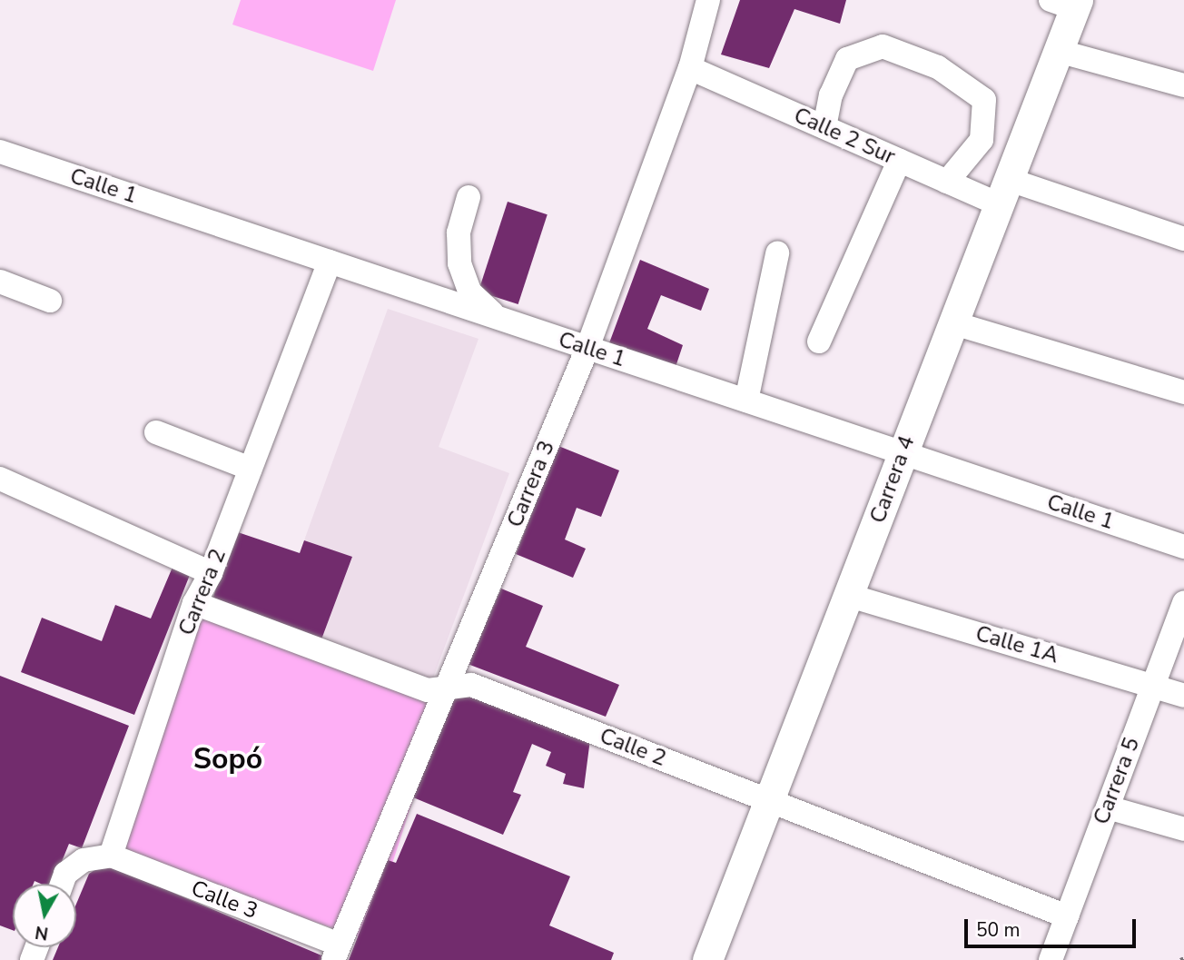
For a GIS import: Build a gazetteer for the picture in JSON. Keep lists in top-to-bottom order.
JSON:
{
  "streets": {
    "main road": ["Carrera 4"],
    "street": [
      "Calle 2 Sur",
      "Calle 1",
      "Carrera 3",
      "Carrera 2",
      "Calle 1A",
      "Calle 2",
      "Carrera 5",
      "Calle 3"
    ]
  },
  "crossings": [
    ["Calle 2 Sur", "Carrera 4"],
    ["Calle 2 Sur", "Carrera 3"],
    ["Calle 1", "Carrera 4"],
    ["Calle 1", "Carrera 3"],
    ["Calle 1", "Carrera 2"],
    ["Carrera 4", "Calle 1A"],
    ["Carrera 4", "Calle 2"],
    ["Carrera 3", "Calle 2"],
    ["Carrera 3", "Calle 3"],
    ["Carrera 2", "Calle 2"],
    ["Carrera 2", "Calle 3"],
    ["Calle 1A", "Carrera 5"],
    ["Calle 2", "Carrera 5"]
  ],
  "districts": ["Sopó"],
  "scale_bar": "50 m",
  "north": "bottom"
}
